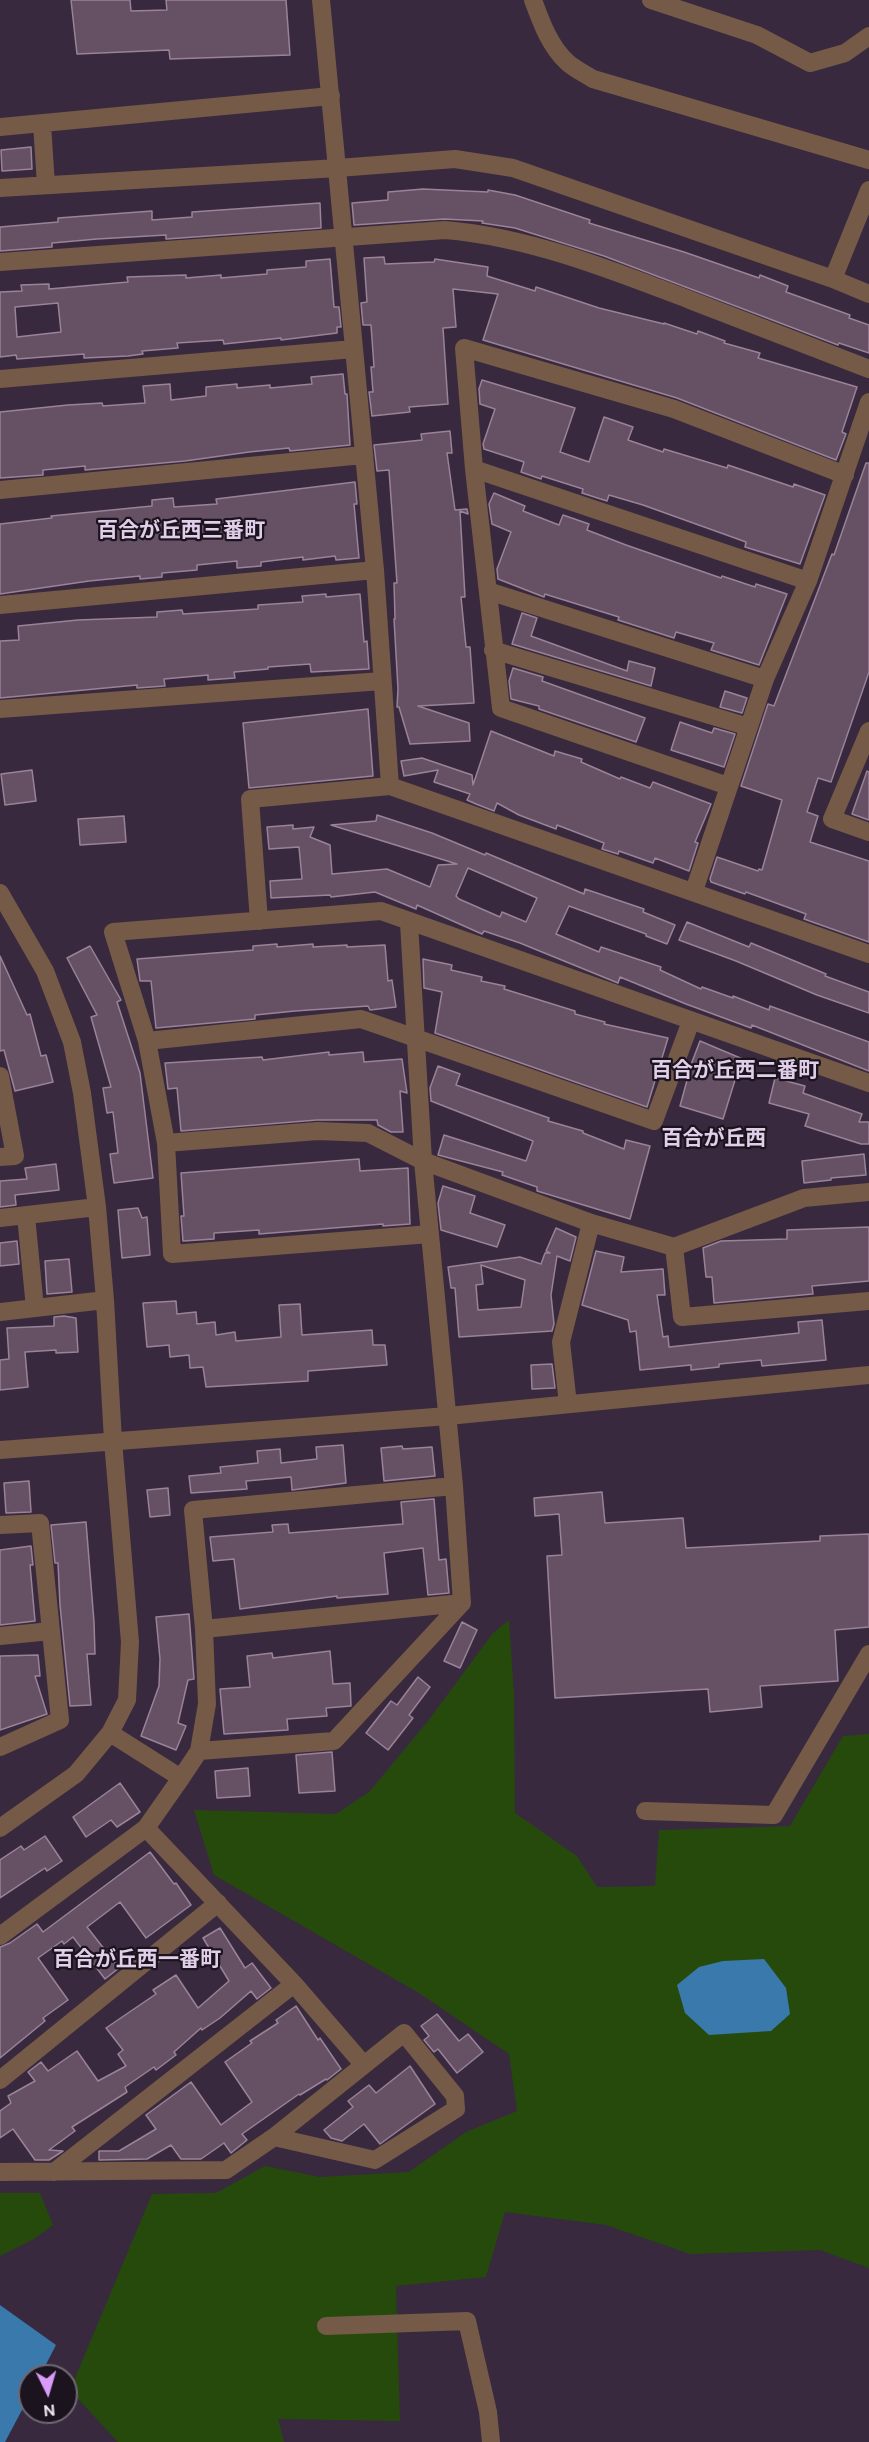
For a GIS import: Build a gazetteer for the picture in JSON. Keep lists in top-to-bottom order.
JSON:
{
  "districts": [
    "百合が丘西三番町",
    "百合が丘西二番町",
    "百合が丘西",
    "百合が丘西一番町"
  ],
  "north": "bottom"
}
